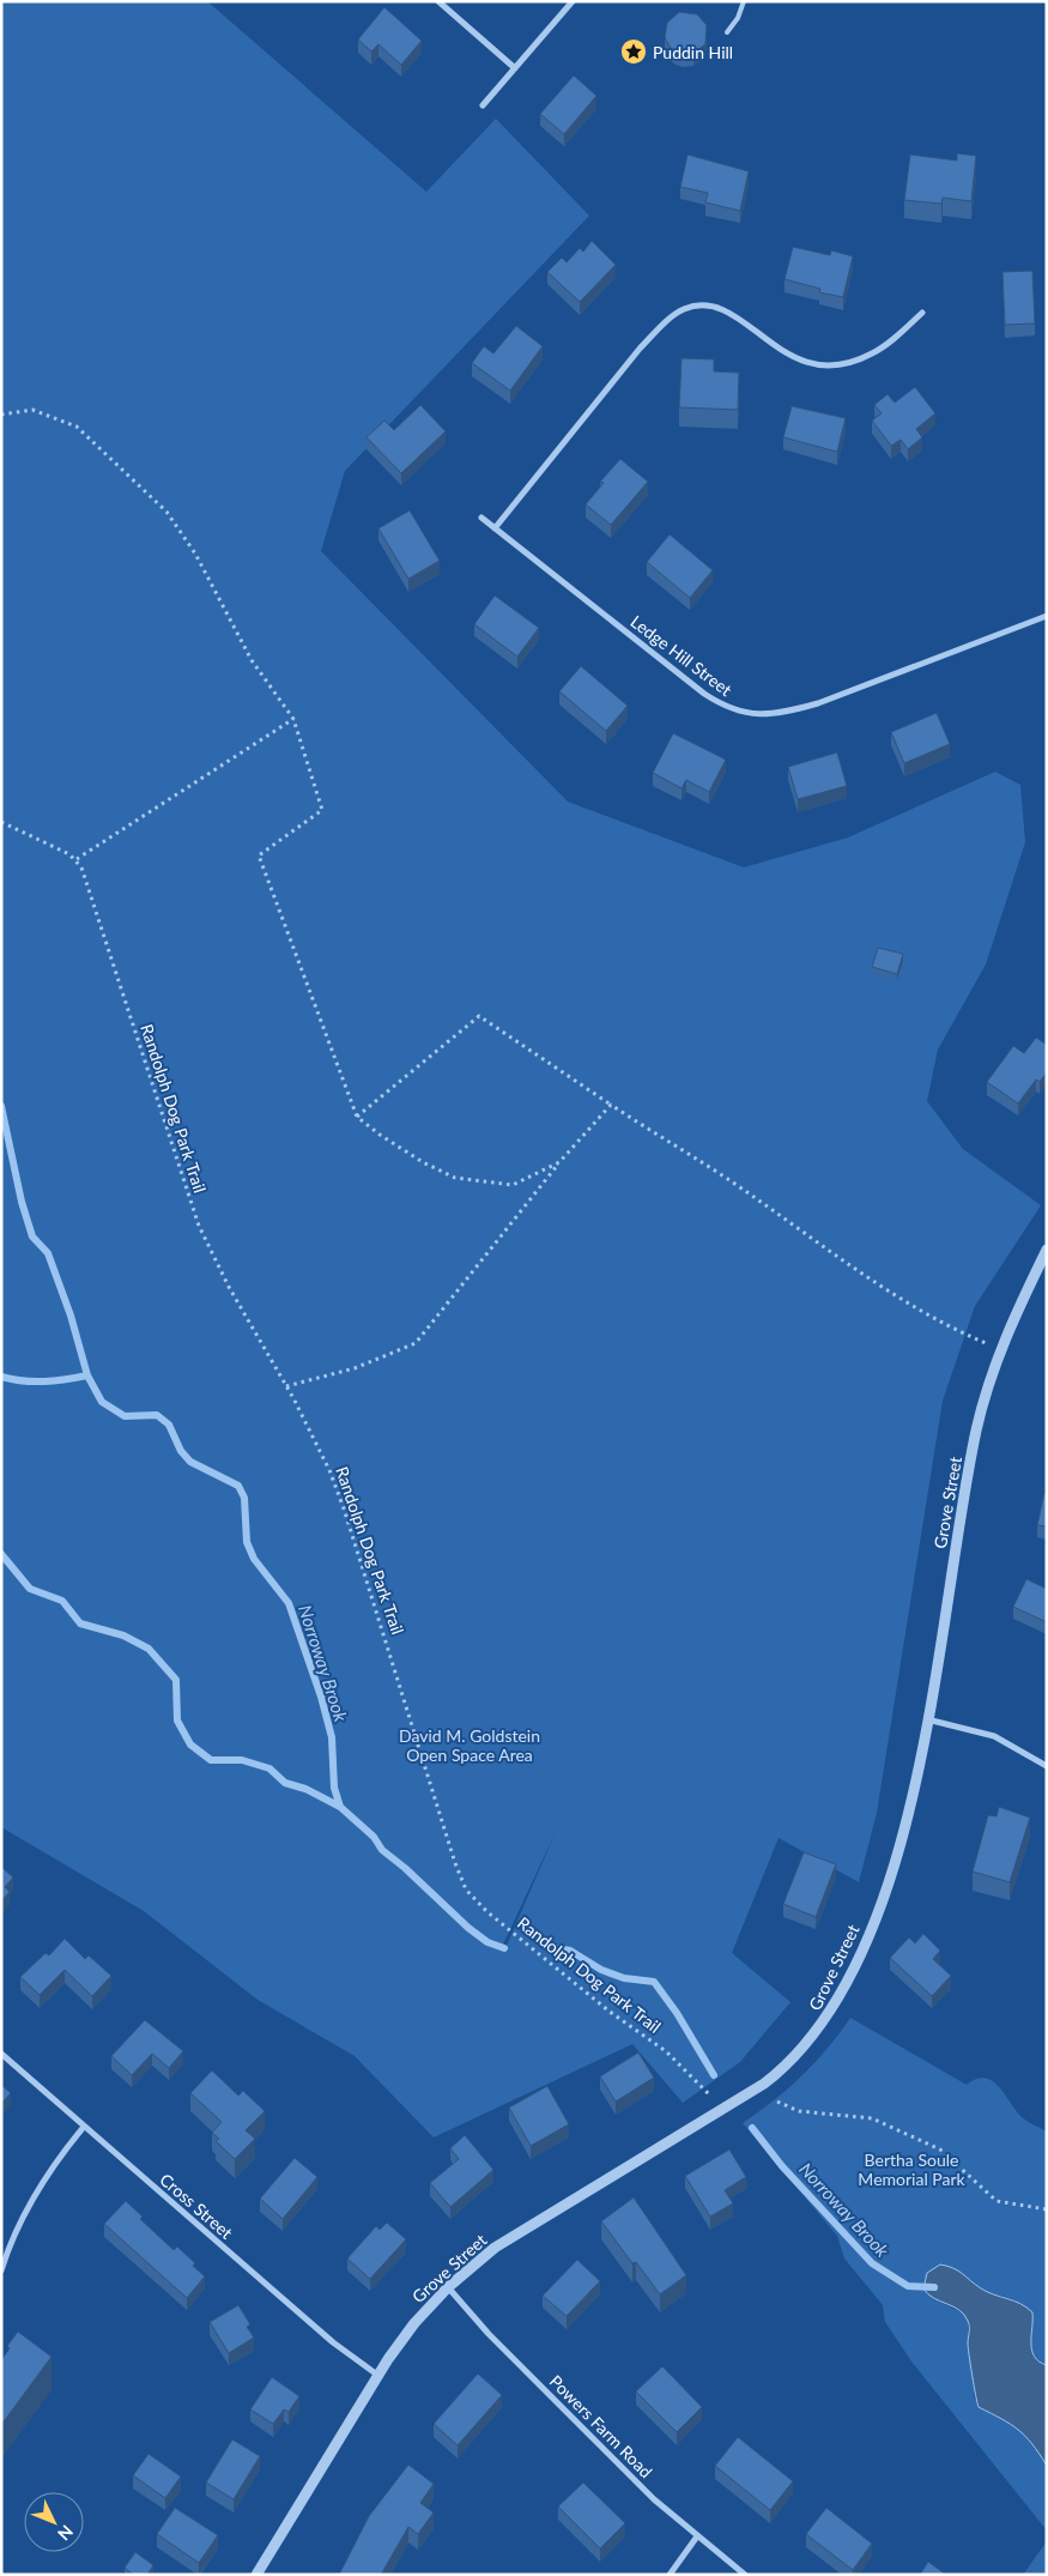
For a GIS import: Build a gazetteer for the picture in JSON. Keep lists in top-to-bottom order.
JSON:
{
  "streets": {
    "street": [
      "Ledge Hill Street",
      "Grove Street",
      "Cross Street",
      "Powers Farm Road"
    ],
    "path": ["Randolph Dog Park Trail"]
  },
  "crossings": [
    ["Randolph Dog Park Trail", "Grove Street"],
    ["Grove Street", "Cross Street"],
    ["Grove Street", "Powers Farm Road"]
  ],
  "water": ["Norroway Brook"],
  "parks": ["David M. Goldstein Open Space Area", "Bertha Soule Memorial Park"],
  "places": {
    "place": ["Puddin Hill"]
  },
  "north": "bottom right"
}
